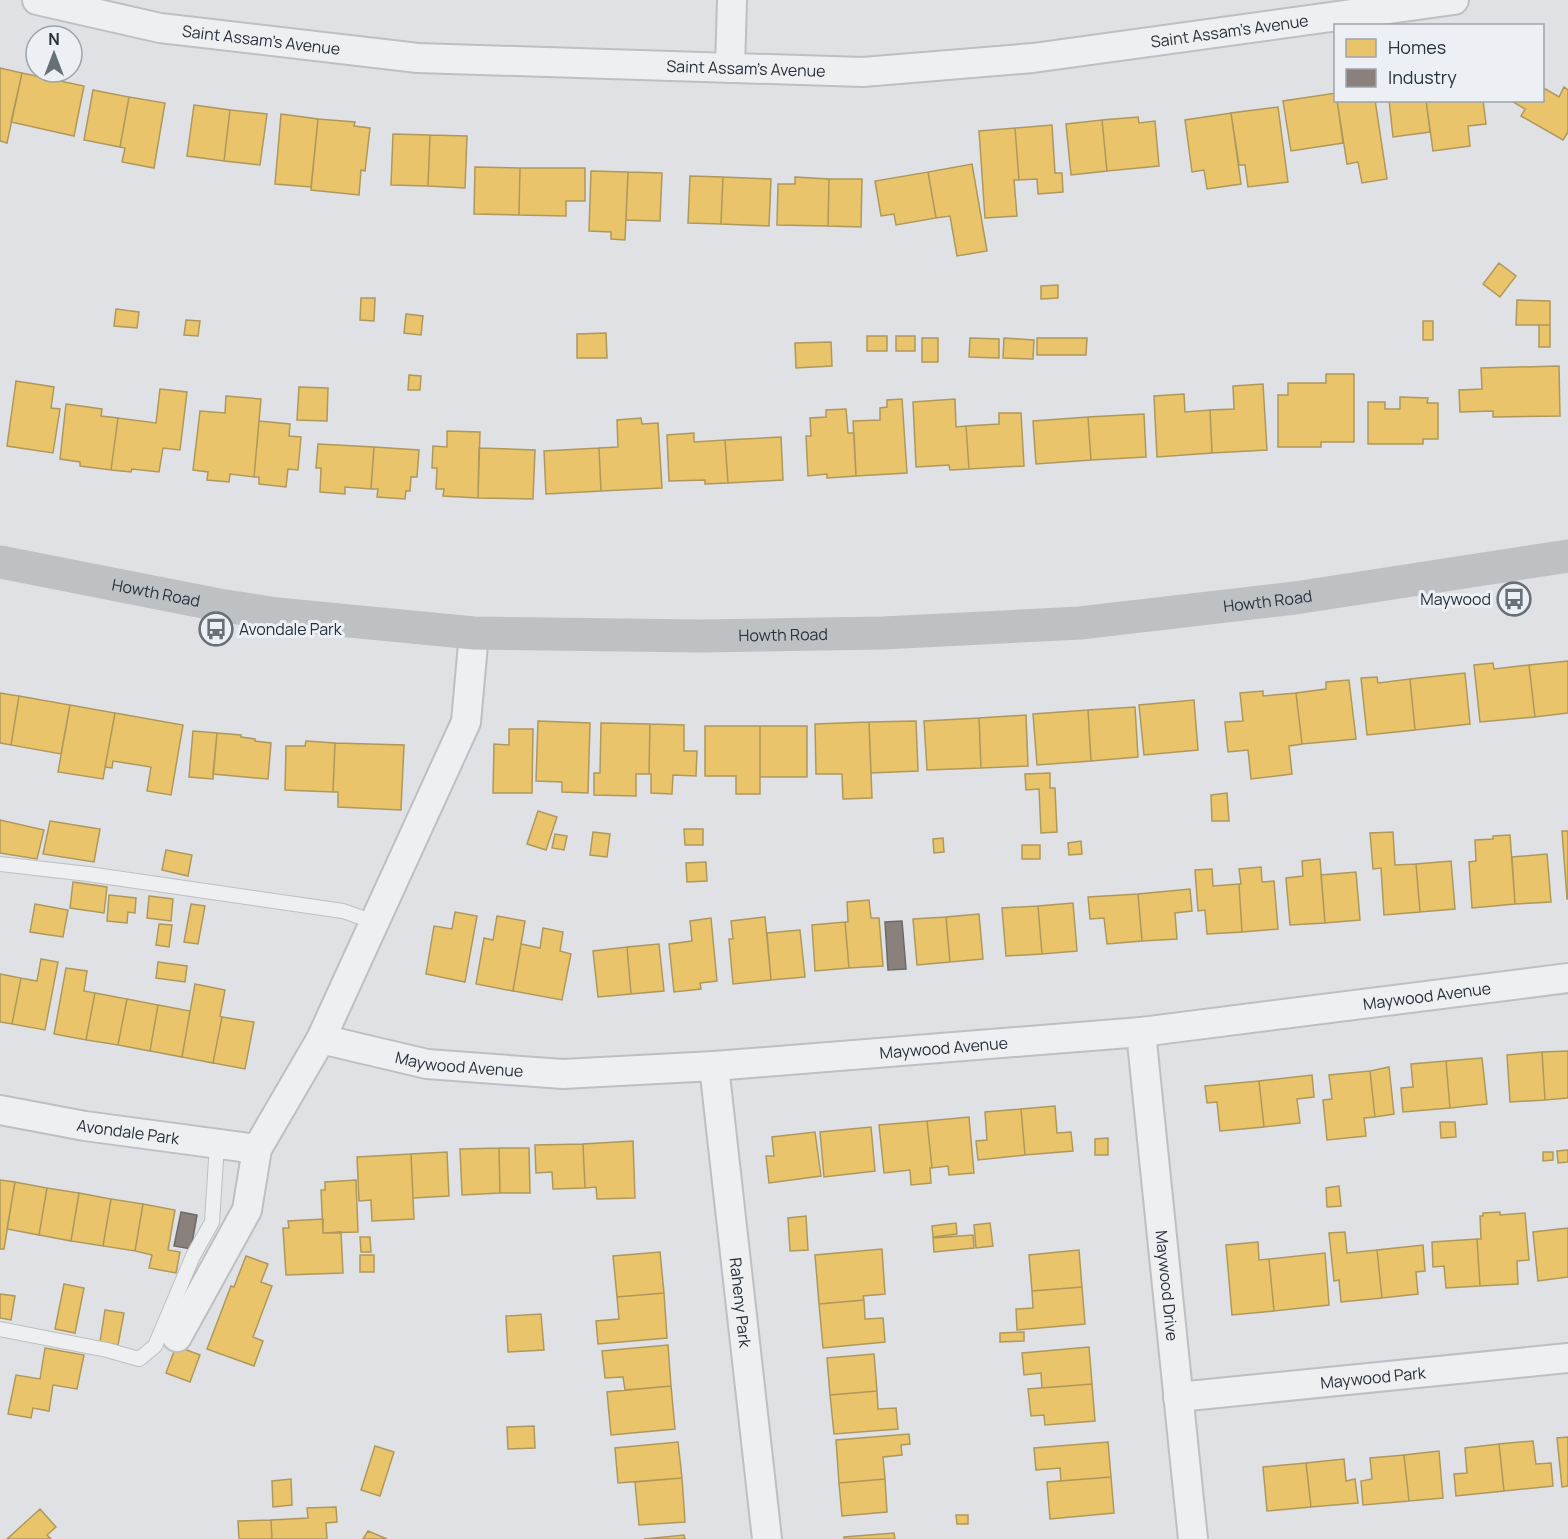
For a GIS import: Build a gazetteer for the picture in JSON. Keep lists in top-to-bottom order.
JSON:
{
  "streets": {
    "main road": ["Howth Road"],
    "street": [
      "Saint Assam's Avenue",
      "Maywood Avenue",
      "Avondale Park",
      "Maywood Drive",
      "Raheny Park",
      "Maywood Park"
    ]
  },
  "crossings": [
    ["Maywood Avenue", "Maywood Drive"],
    ["Maywood Avenue", "Raheny Park"],
    ["Maywood Drive", "Maywood Park"]
  ],
  "places": {
    "bus stop": ["Maywood", "Avondale Park"]
  },
  "legend": ["Homes", "Industry"],
  "north": "top"
}
